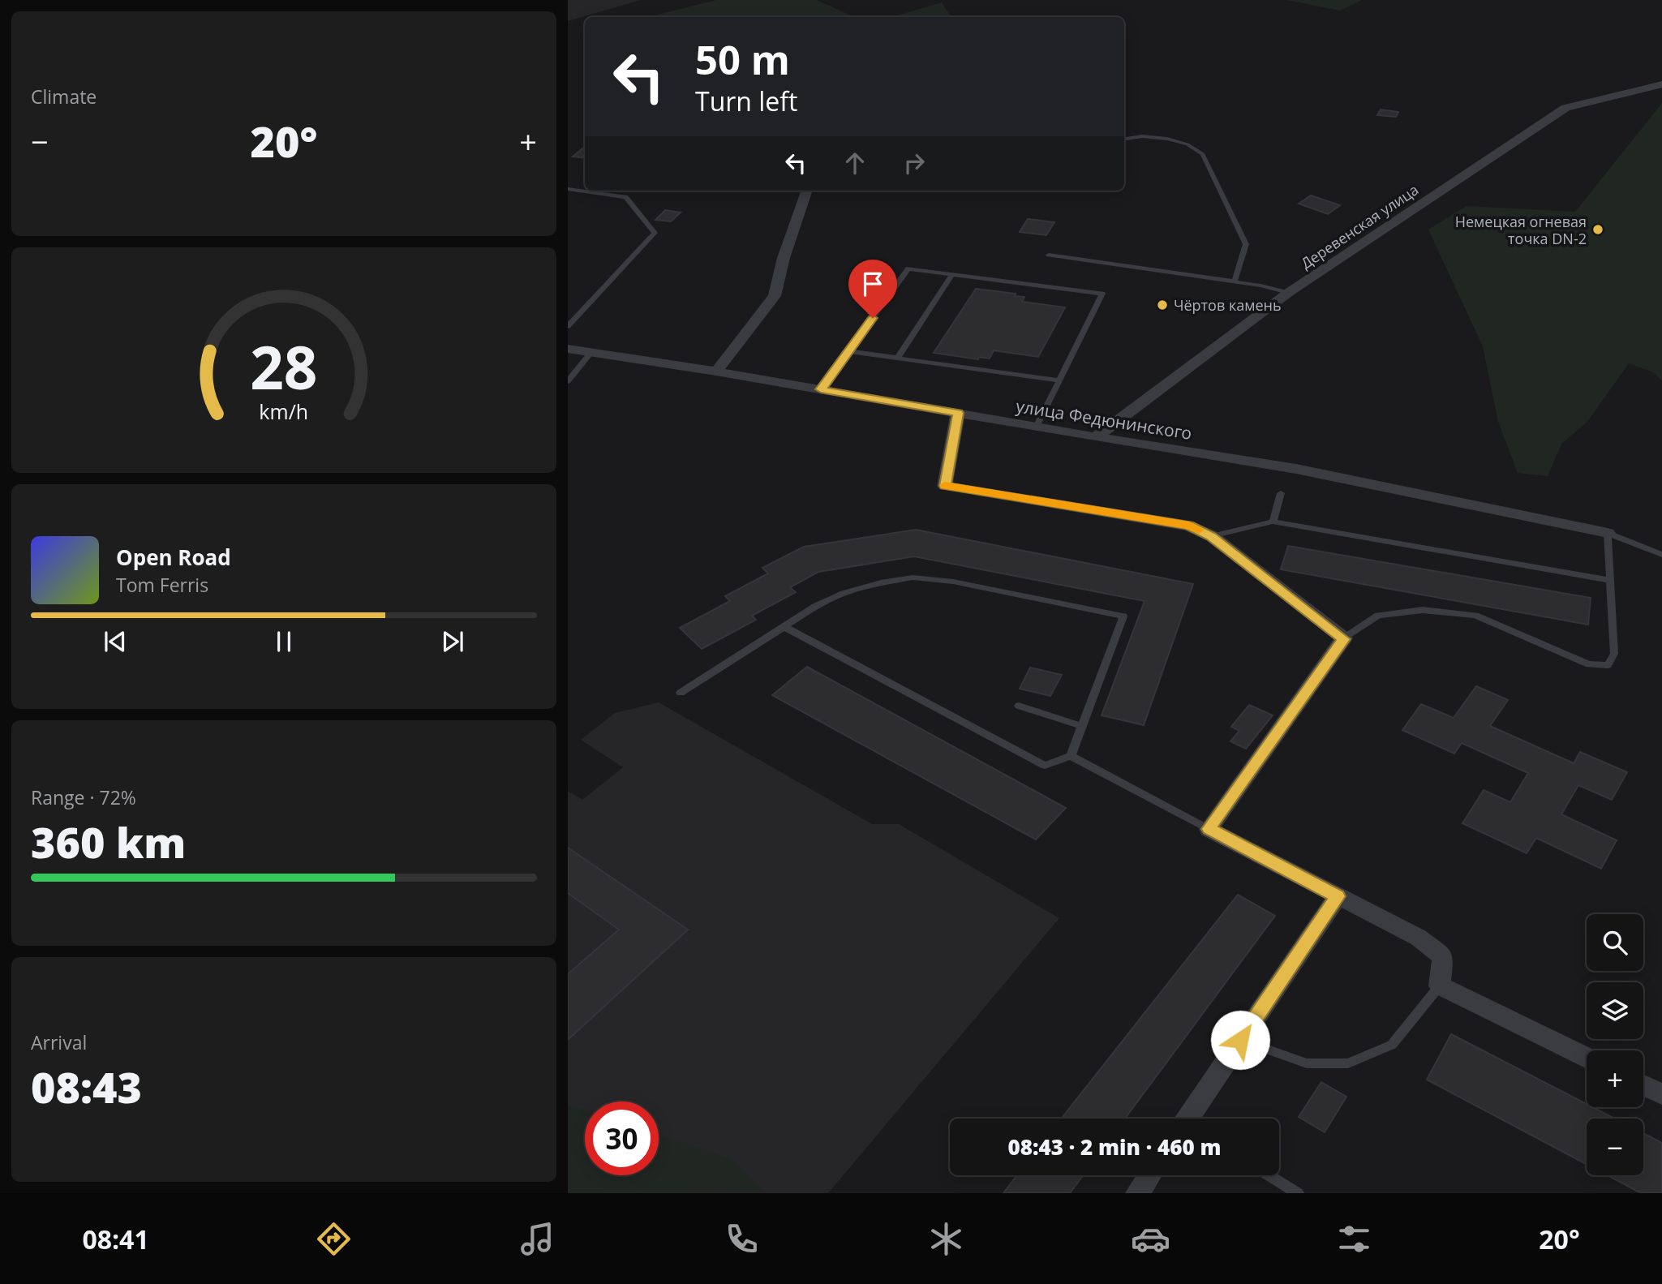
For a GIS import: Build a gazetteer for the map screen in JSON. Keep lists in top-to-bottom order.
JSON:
{
  "streets": {
    "street": ["Деревенская улица", "улица Федюнинского"]
  },
  "crossings": [
    ["Деревенская улица", "улица Федюнинского"]
  ],
  "places": ["Немецкая огневая точка DN-2", "Чёртов камень"],
  "page": {
    "tile": [
      "Climate",
      ["Range · 72%", "360 km"],
      ["Arrival", "08:43"]
    ],
    "turn": ["50 m", "Turn left"],
    "heat": ["−", "20°", "+"],
    "song": ["Open Road", "Tom Ferris"],
    "map_buttons": ["+", "−"],
    "limit": "30",
    "trip": "08:43 · 2 min · 460 m",
    "tabs": ["08:41", "20°"],
    "gauge": ["28", "km/h"]
  }
}
